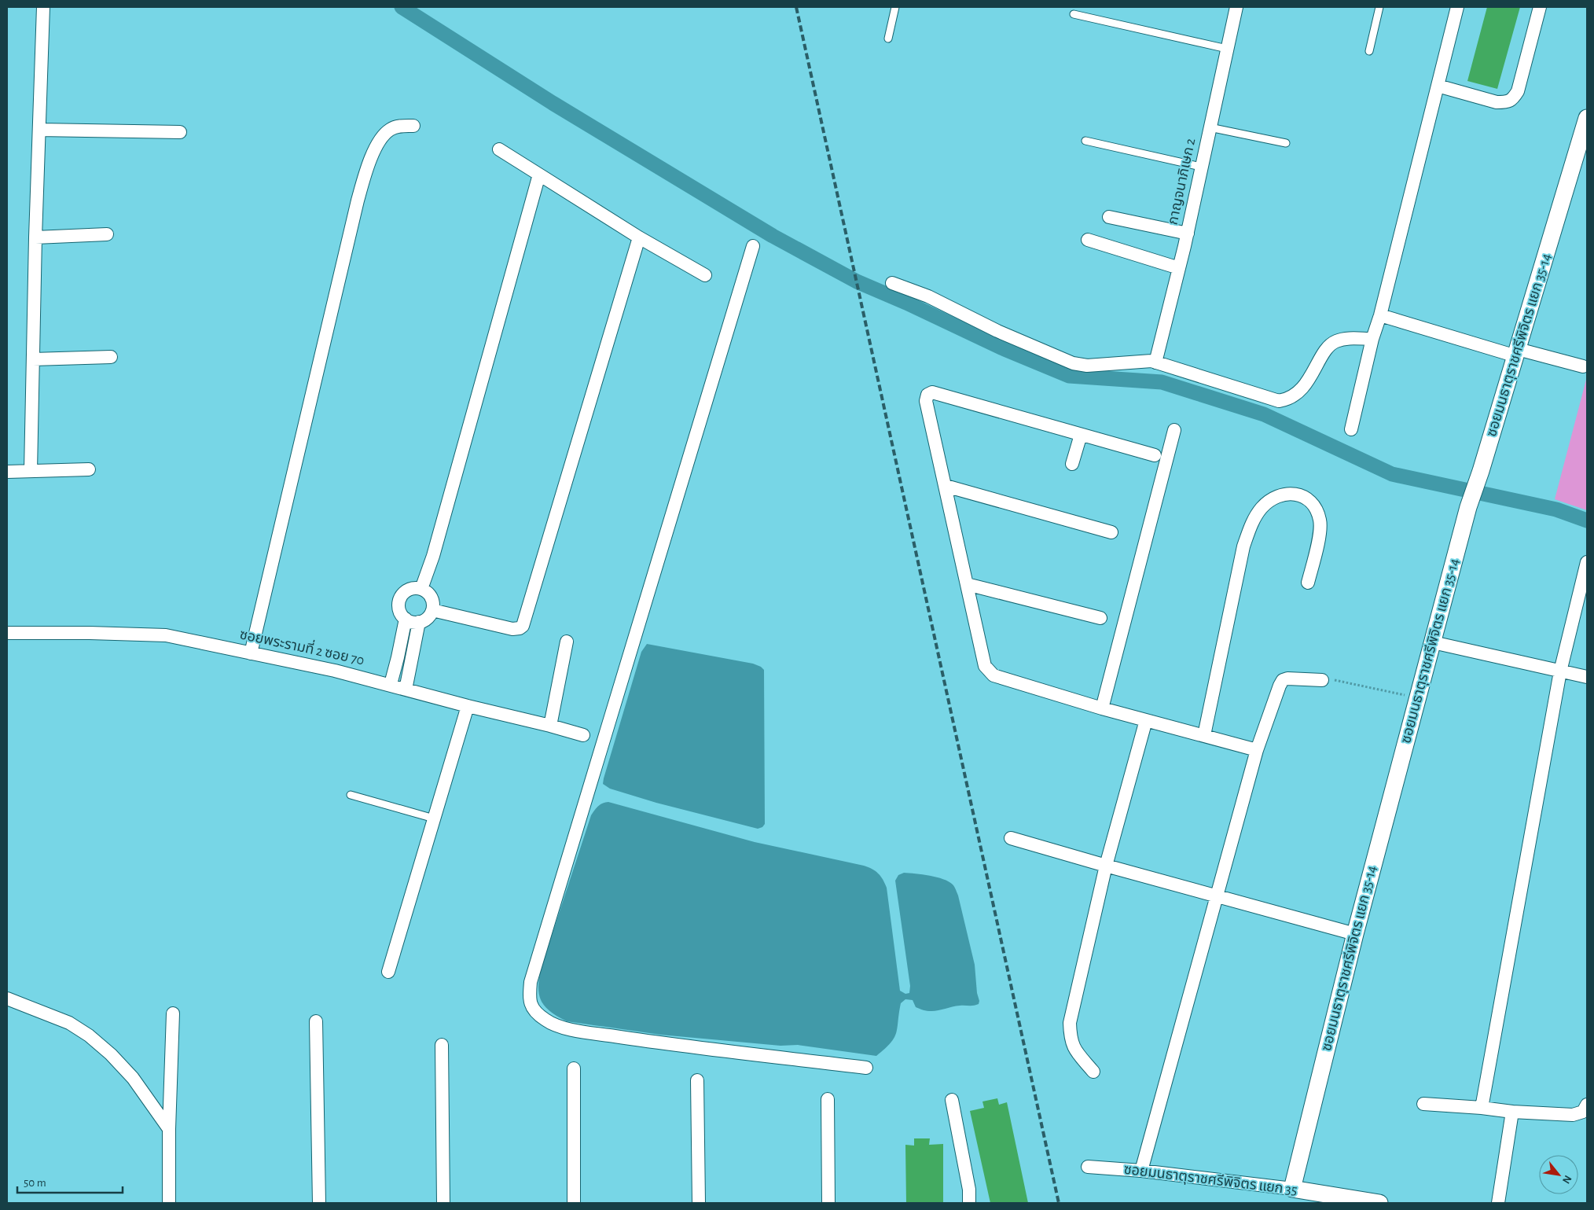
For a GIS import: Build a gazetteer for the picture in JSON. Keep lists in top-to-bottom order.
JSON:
{
  "streets": {
    "street": [
      "กาญจนาภิเษก 2",
      "ซอยมนธาตุราชศรีพิจิตร แยก 35-14",
      "ซอยพระรามที่ 2 ซอย 70",
      "ซอยมนธาตุราชศรีพิจิตร แยก 35"
    ]
  },
  "crossings": [
    ["ซอยมนธาตุราชศรีพิจิตร แยก 35-14", "ซอยมนธาตุราชศรีพิจิตร แยก 35"]
  ],
  "scale_bar": "50 m",
  "north": "bottom right"
}
